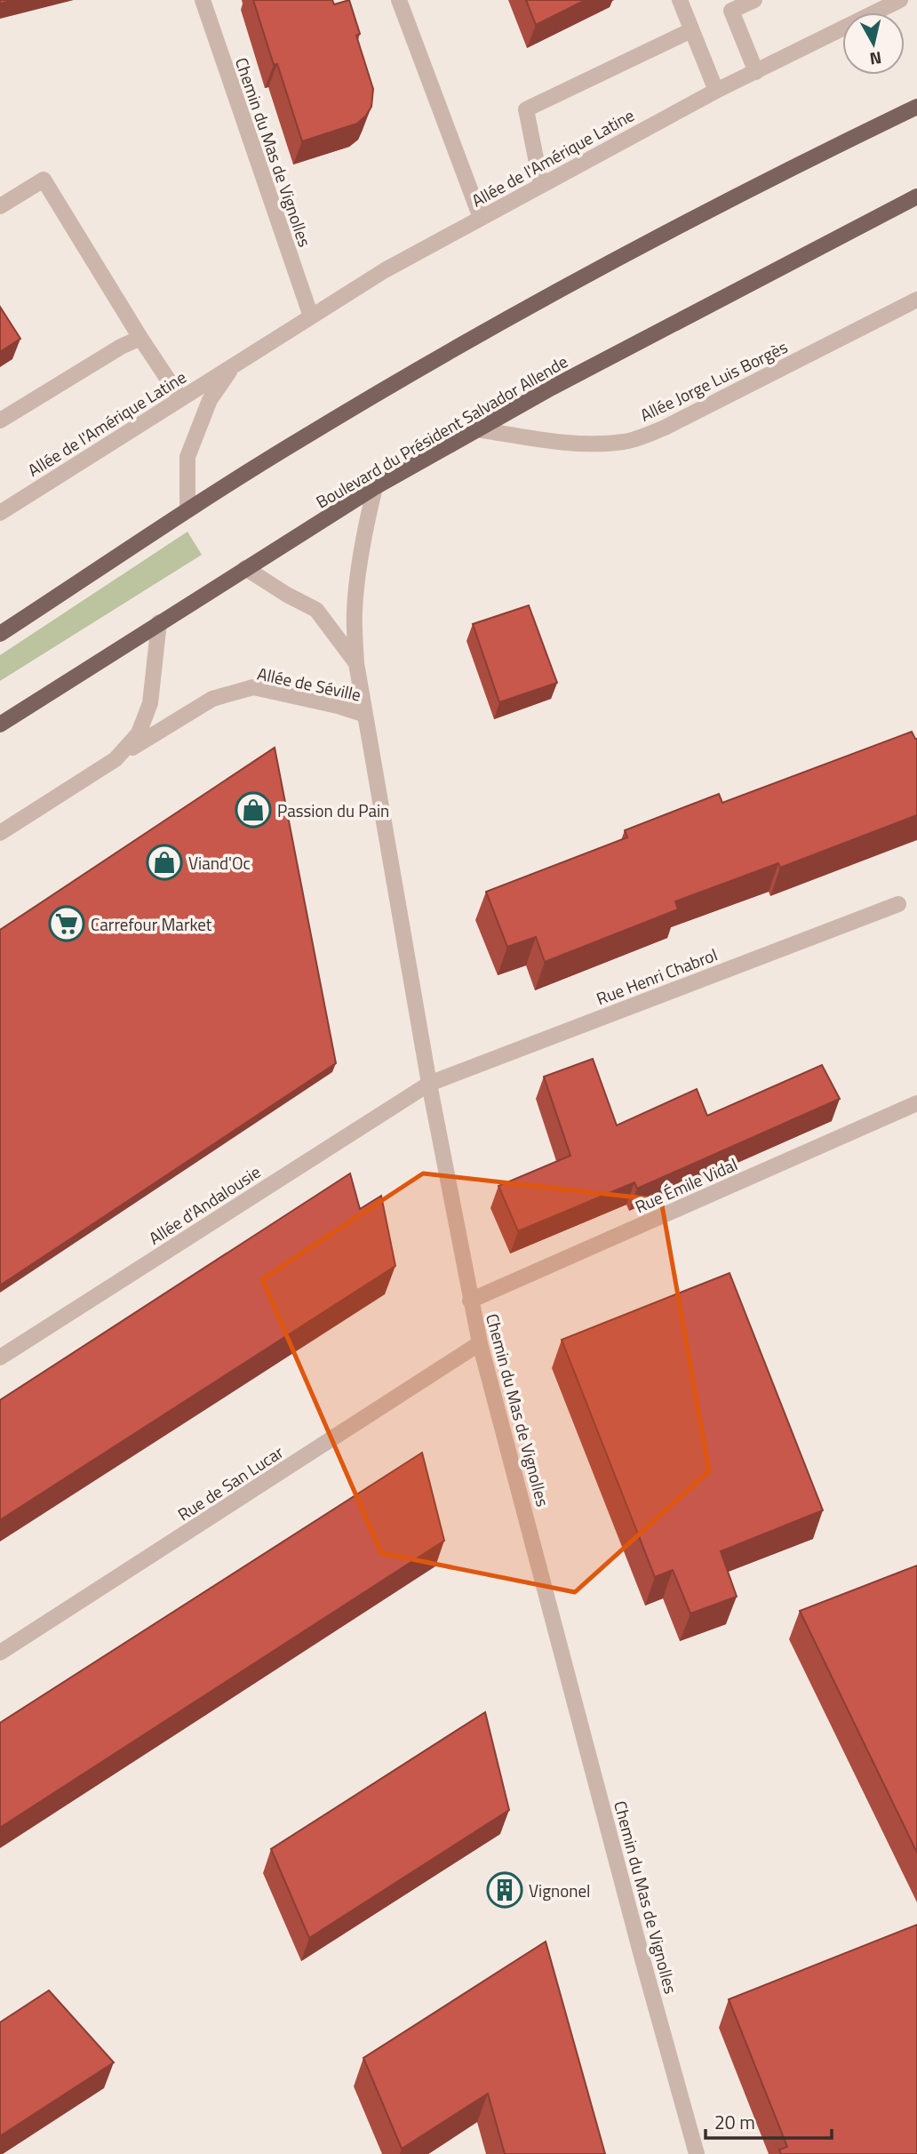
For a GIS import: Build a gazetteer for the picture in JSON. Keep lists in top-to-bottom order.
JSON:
{
  "streets": {
    "main road": ["Boulevard du Président Salvador Allende"],
    "street": [
      "Chemin du Mas de Vignolles",
      "Allée de l'Amérique Latine",
      "Allée Jorge Luis Borgès",
      "Allée de Séville",
      "Rue Henri Chabrol",
      "Rue Émile Vidal",
      "Allée d'Andalousie",
      "Rue de San Lucar"
    ]
  },
  "crossings": [
    ["Chemin du Mas de Vignolles", "Allée de l'Amérique Latine"],
    ["Chemin du Mas de Vignolles", "Boulevard du Président Salvador Allende"],
    ["Chemin du Mas de Vignolles", "Allée de Séville"],
    ["Chemin du Mas de Vignolles", "Rue Henri Chabrol"],
    ["Chemin du Mas de Vignolles", "Rue Émile Vidal"],
    ["Chemin du Mas de Vignolles", "Allée d'Andalousie"],
    ["Chemin du Mas de Vignolles", "Rue de San Lucar"],
    ["Allée Jorge Luis Borgès", "Boulevard du Président Salvador Allende"],
    ["Boulevard du Président Salvador Allende", "Allée de Séville"],
    ["Rue Henri Chabrol", "Allée d'Andalousie"]
  ],
  "places": {
    "shop": ["Passion du Pain", "Viand'Oc"],
    "supermarket": ["Carrefour Market"],
    "building": ["Vignonel"]
  },
  "scale_bar": "20 m",
  "north": "bottom"
}
